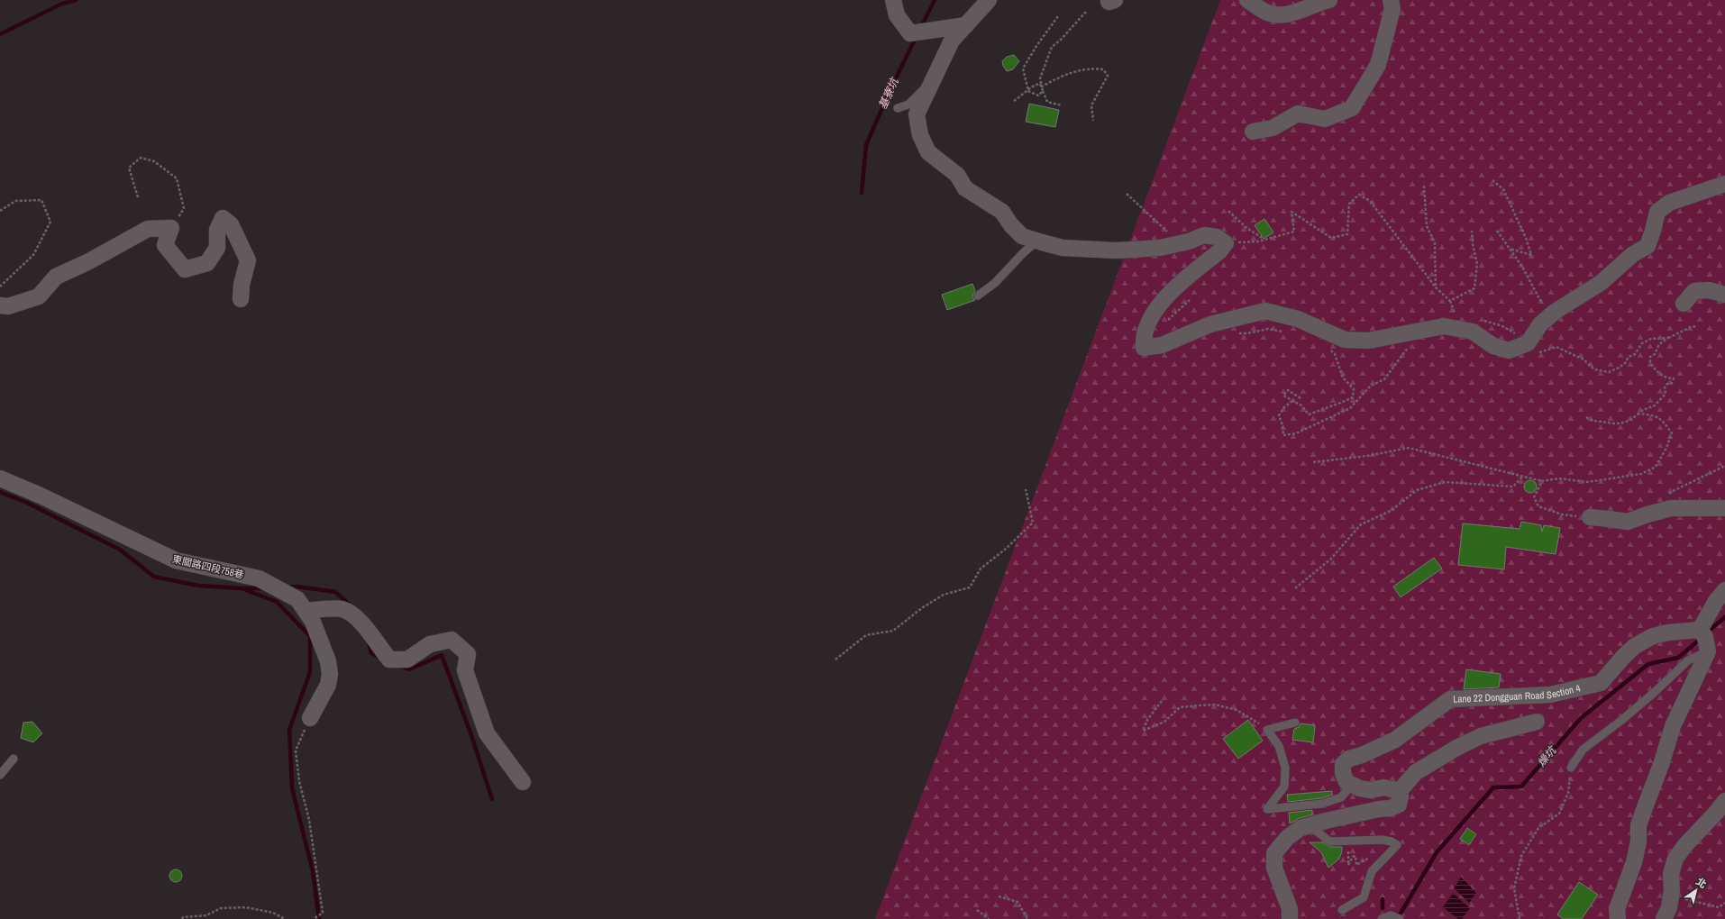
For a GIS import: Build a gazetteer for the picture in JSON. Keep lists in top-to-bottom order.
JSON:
{
  "streets": {
    "street": ["東關路四段758巷", "Lane 22 Dongguan Road Section 4"]
  },
  "water": ["基寮坑", "燥坑"],
  "north": "top right"
}
